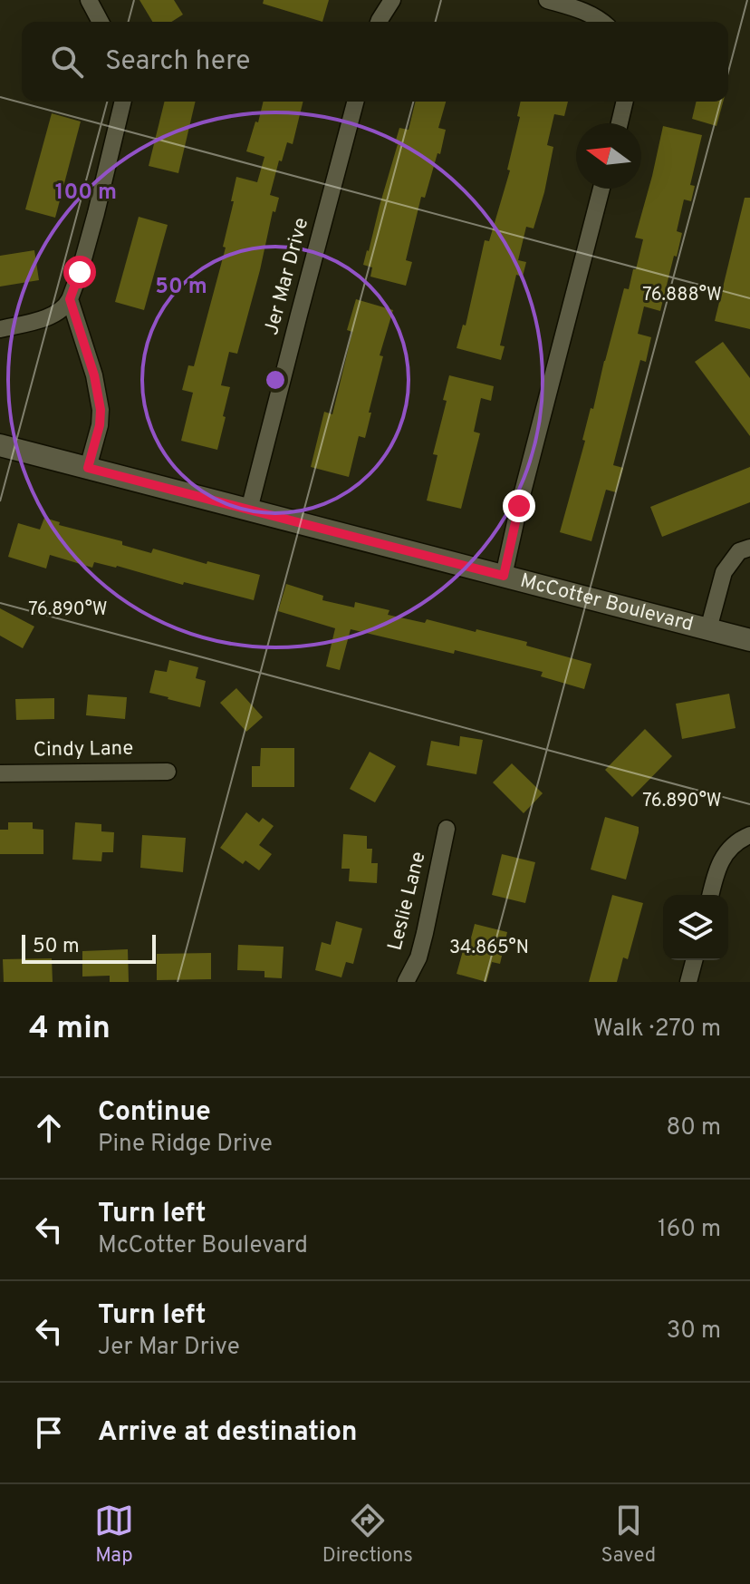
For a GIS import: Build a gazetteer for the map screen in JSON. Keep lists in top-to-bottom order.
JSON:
{
  "streets": {
    "street": [
      "Jer Mar Drive",
      "McCotter Boulevard",
      "Cindy Lane",
      "Leslie Lane"
    ]
  },
  "crossings": [
    ["Jer Mar Drive", "McCotter Boulevard"]
  ],
  "scale_bar": "50 m",
  "north": "left",
  "page": {
    "search": "Search here",
    "scale": "50 m",
    "heading": ["4 min", "Walk · 270 m"],
    "list": [
      ["Continue", "Pine Ridge Drive", "80 m"],
      ["Turn left", "McCotter Boulevard", "160 m"],
      ["Turn left", "Jer Mar Drive", "30 m"],
      "Arrive at destination"
    ],
    "nav": ["Map", "Directions", "Saved"]
  },
  "coordinates": ["76.888°W", "76.890°W", "34.865°N"],
  "rings": ["100 m", "50 m"]
}
